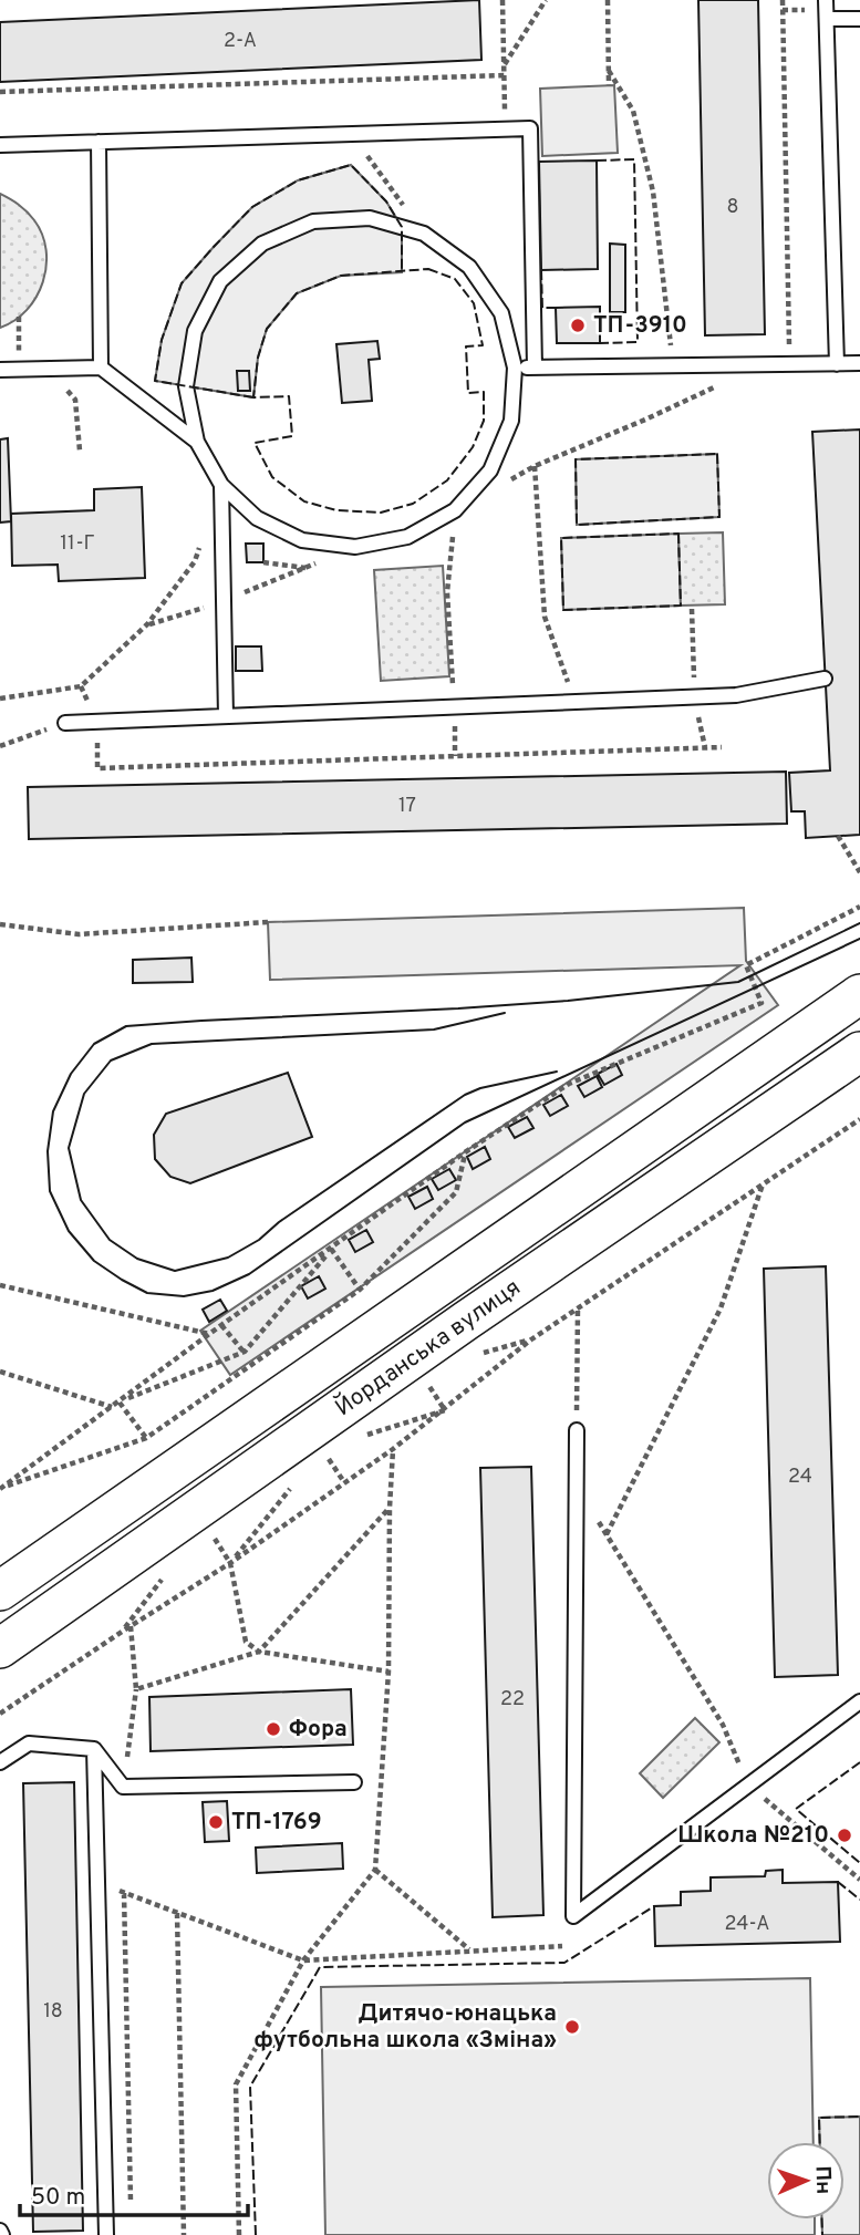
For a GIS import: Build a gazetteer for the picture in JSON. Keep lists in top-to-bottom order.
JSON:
{
  "streets": {
    "main road": ["Йорданська вулиця"]
  },
  "places": [
    "ТП-3910",
    "Фора",
    "ТП-1769",
    "Школа №210",
    "Дитячо-юнацька футбольна школа «Зміна»"
  ],
  "house_numbers": [
    "2-А",
    "8",
    "11-Г",
    "17",
    "24",
    "22",
    "24-А",
    "18"
  ],
  "scale_bar": "50 m",
  "north": "right"
}
